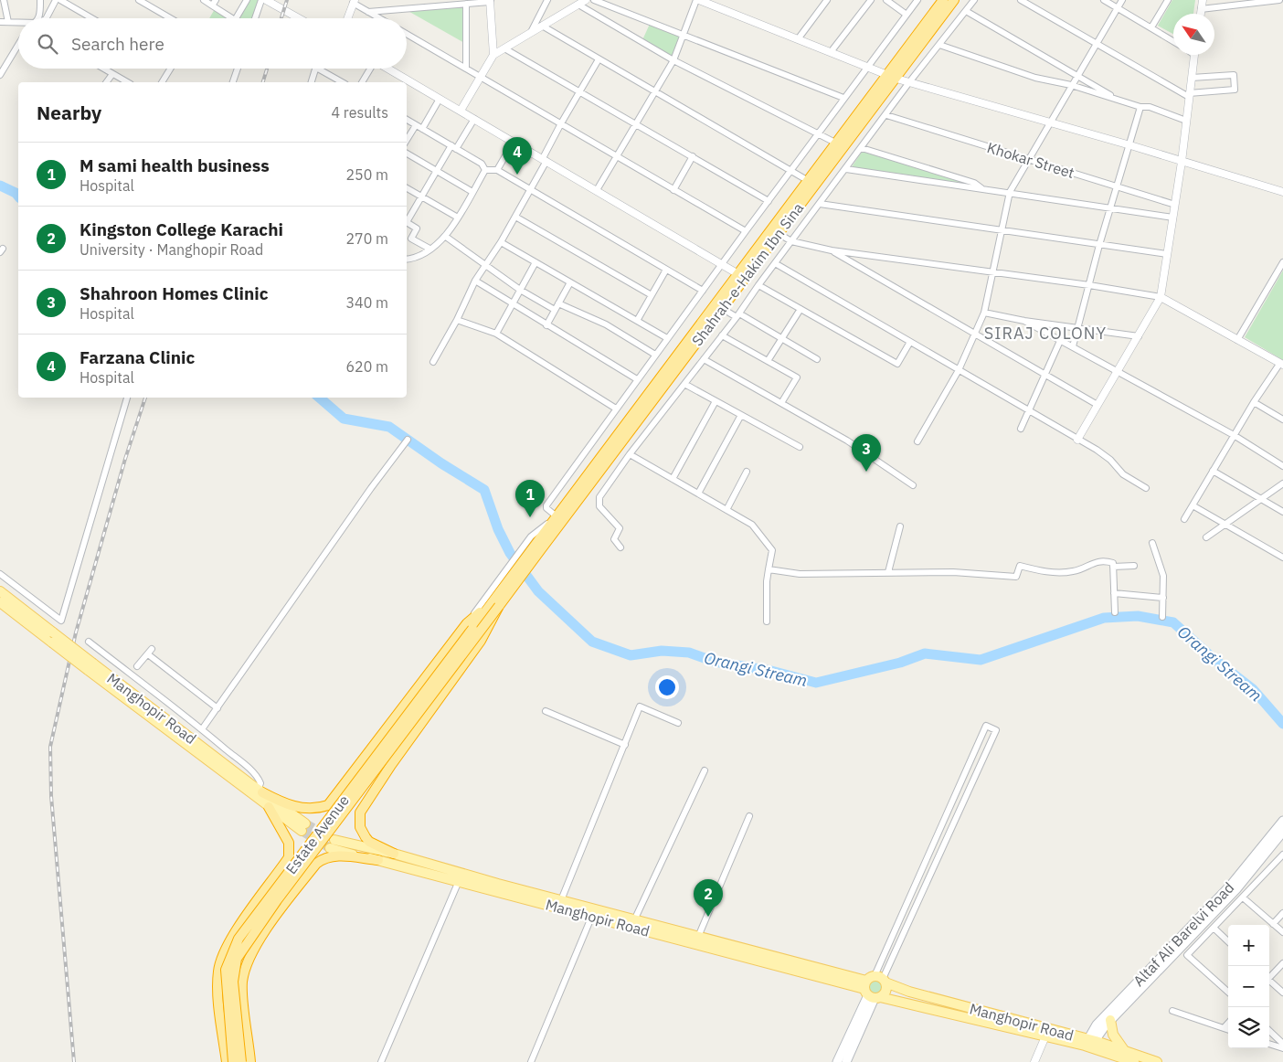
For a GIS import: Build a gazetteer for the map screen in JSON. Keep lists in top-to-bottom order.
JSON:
{
  "streets": {
    "highway": ["Shahrah-e-Hakim Ibn Sina", "Estate Avenue"],
    "main road": ["Manghopir Road", "Altaf Ali Barelvi Road"],
    "street": ["Khokar Street"]
  },
  "crossings": [
    ["Manghopir Road", "Altaf Ali Barelvi Road"]
  ],
  "districts": ["SIRAJ COLONY"],
  "water": ["Orangi Stream"],
  "north": "top left",
  "page": {
    "search": "Search here",
    "heading": ["Nearby", "4 results"],
    "pins": [
      "4",
      "3",
      "1",
      "2"
    ],
    "list": [
      {
        "mark": "1",
        "name": "M sami health business",
        "note": "Hospital",
        "value": "250 m"
      },
      {
        "mark": "2",
        "name": "Kingston College Karachi",
        "note": "University · Manghopir Road",
        "value": "270 m"
      },
      {
        "mark": "3",
        "name": "Shahroon Homes Clinic",
        "note": "Hospital",
        "value": "340 m"
      },
      {
        "mark": "4",
        "name": "Farzana Clinic",
        "note": "Hospital",
        "value": "620 m"
      }
    ],
    "map_buttons": ["+", "−"]
  }
}
